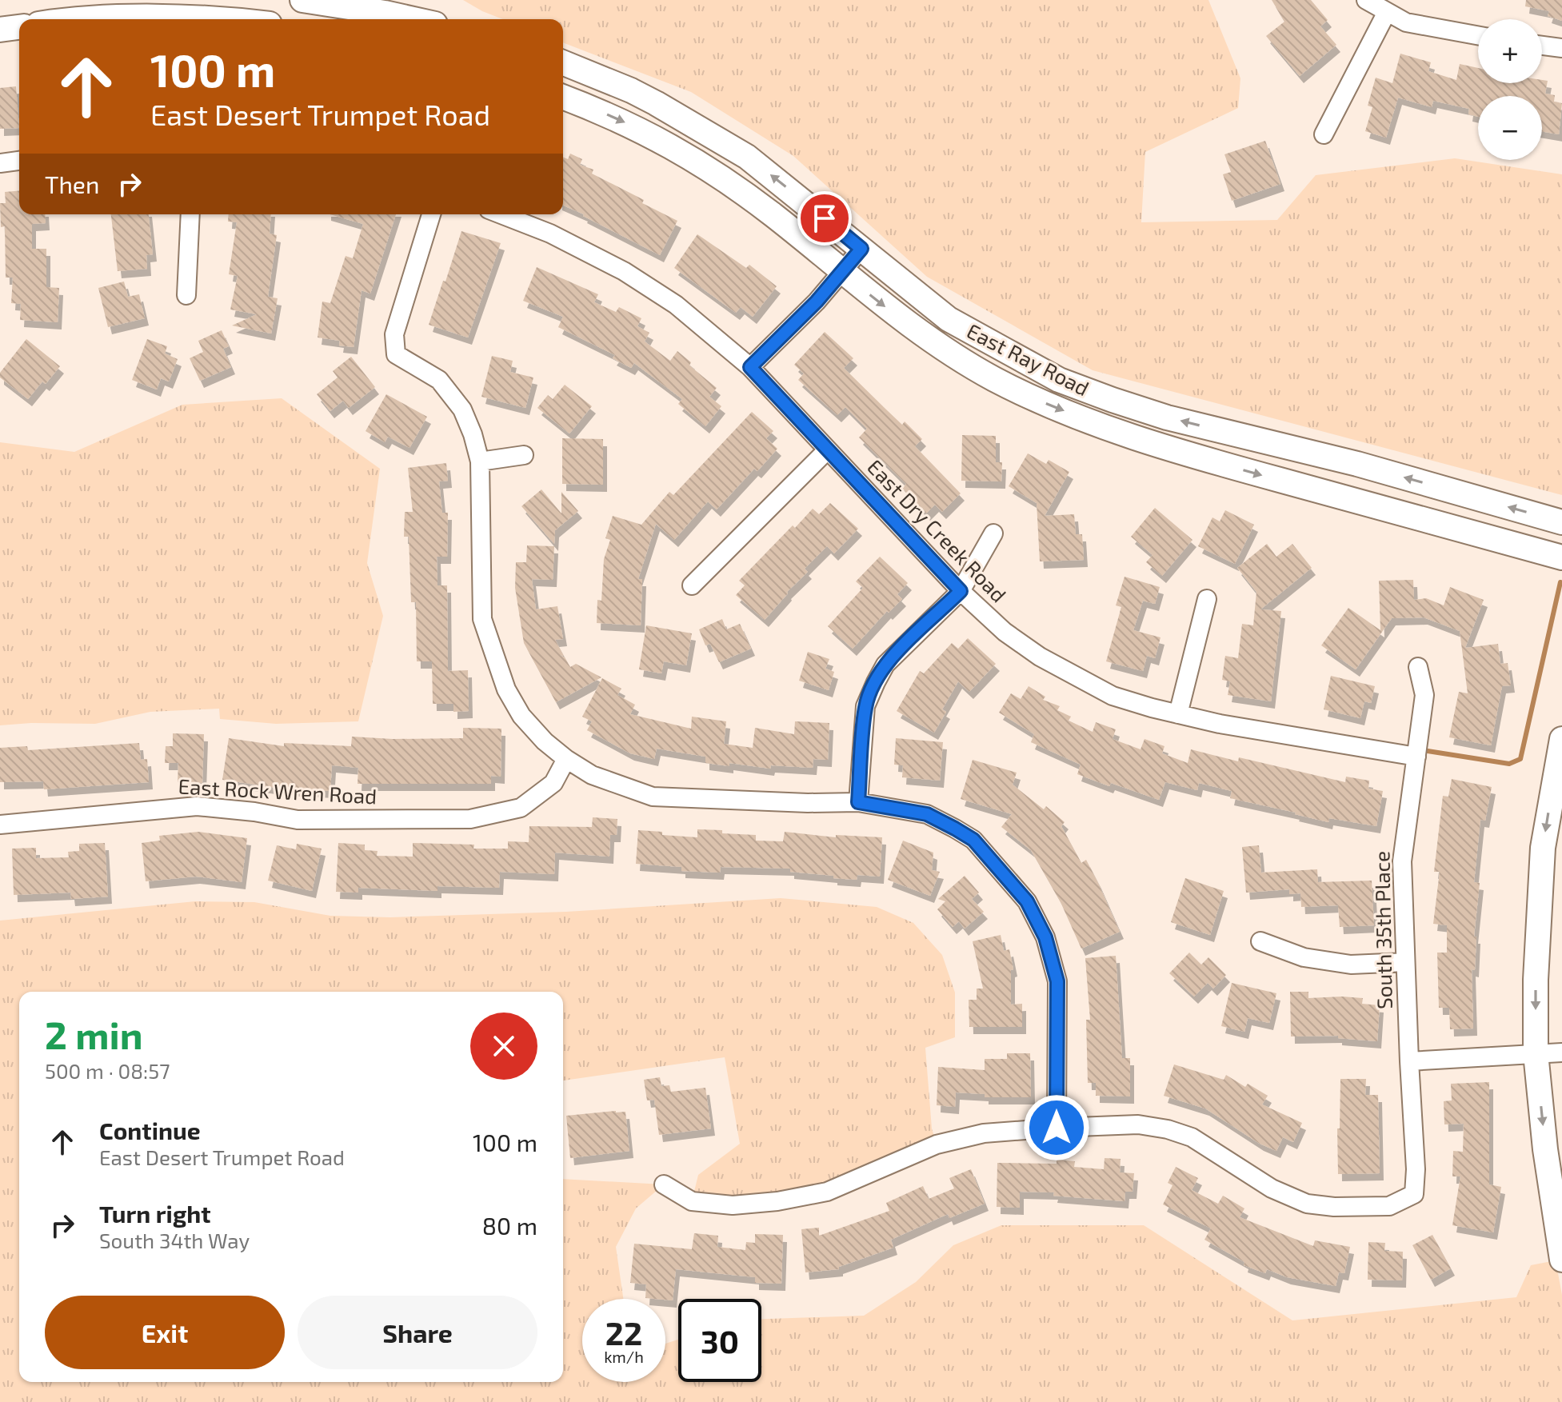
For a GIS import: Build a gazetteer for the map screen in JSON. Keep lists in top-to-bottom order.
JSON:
{
  "streets": {
    "main road": ["East Ray Road"],
    "street": ["East Dry Creek Road", "East Rock Wren Road", "South 35th Place"]
  },
  "crossings": [
    ["East Dry Creek Road", "South 35th Place"]
  ],
  "page": {
    "map_buttons": ["+", "−"],
    "turn": ["100 m", "East Desert Trumpet Road"],
    "then": "Then",
    "heading": ["2 min", "500 m · 08:57"],
    "list": [
      {
        "name": "Continue",
        "note": "East Desert Trumpet Road",
        "value": "100 m"
      },
      {
        "name": "Turn right",
        "note": "South 34th Way",
        "value": "80 m"
      }
    ],
    "buttons": ["Exit", "Share"],
    "speed": "22 km/h",
    "limit": "30"
  }
}
